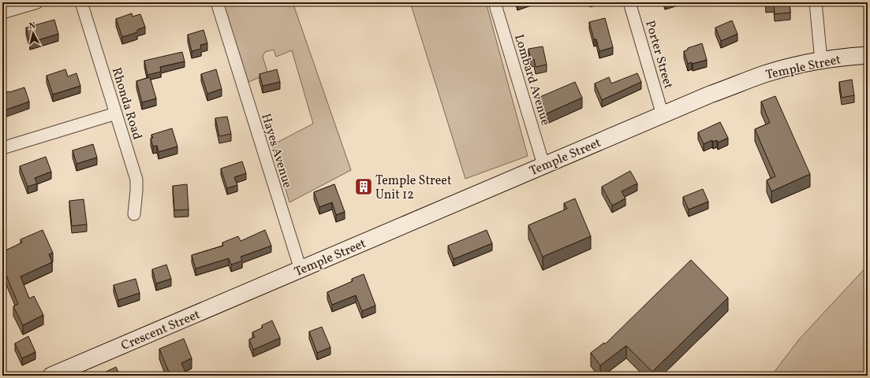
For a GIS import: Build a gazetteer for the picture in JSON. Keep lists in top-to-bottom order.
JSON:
{
  "streets": {
    "main road": ["Temple Street", "Crescent Street"],
    "street": [
      "Porter Street",
      "Lombard Avenue",
      "Rhonda Road",
      "Hayes Avenue"
    ]
  },
  "crossings": [
    ["Porter Street", "Temple Street"],
    ["Temple Street", "Lombard Avenue"],
    ["Temple Street", "Hayes Avenue"],
    ["Temple Street", "Crescent Street"]
  ],
  "places": {
    "building": ["Temple Street Unit 12"]
  },
  "north": "top"
}
